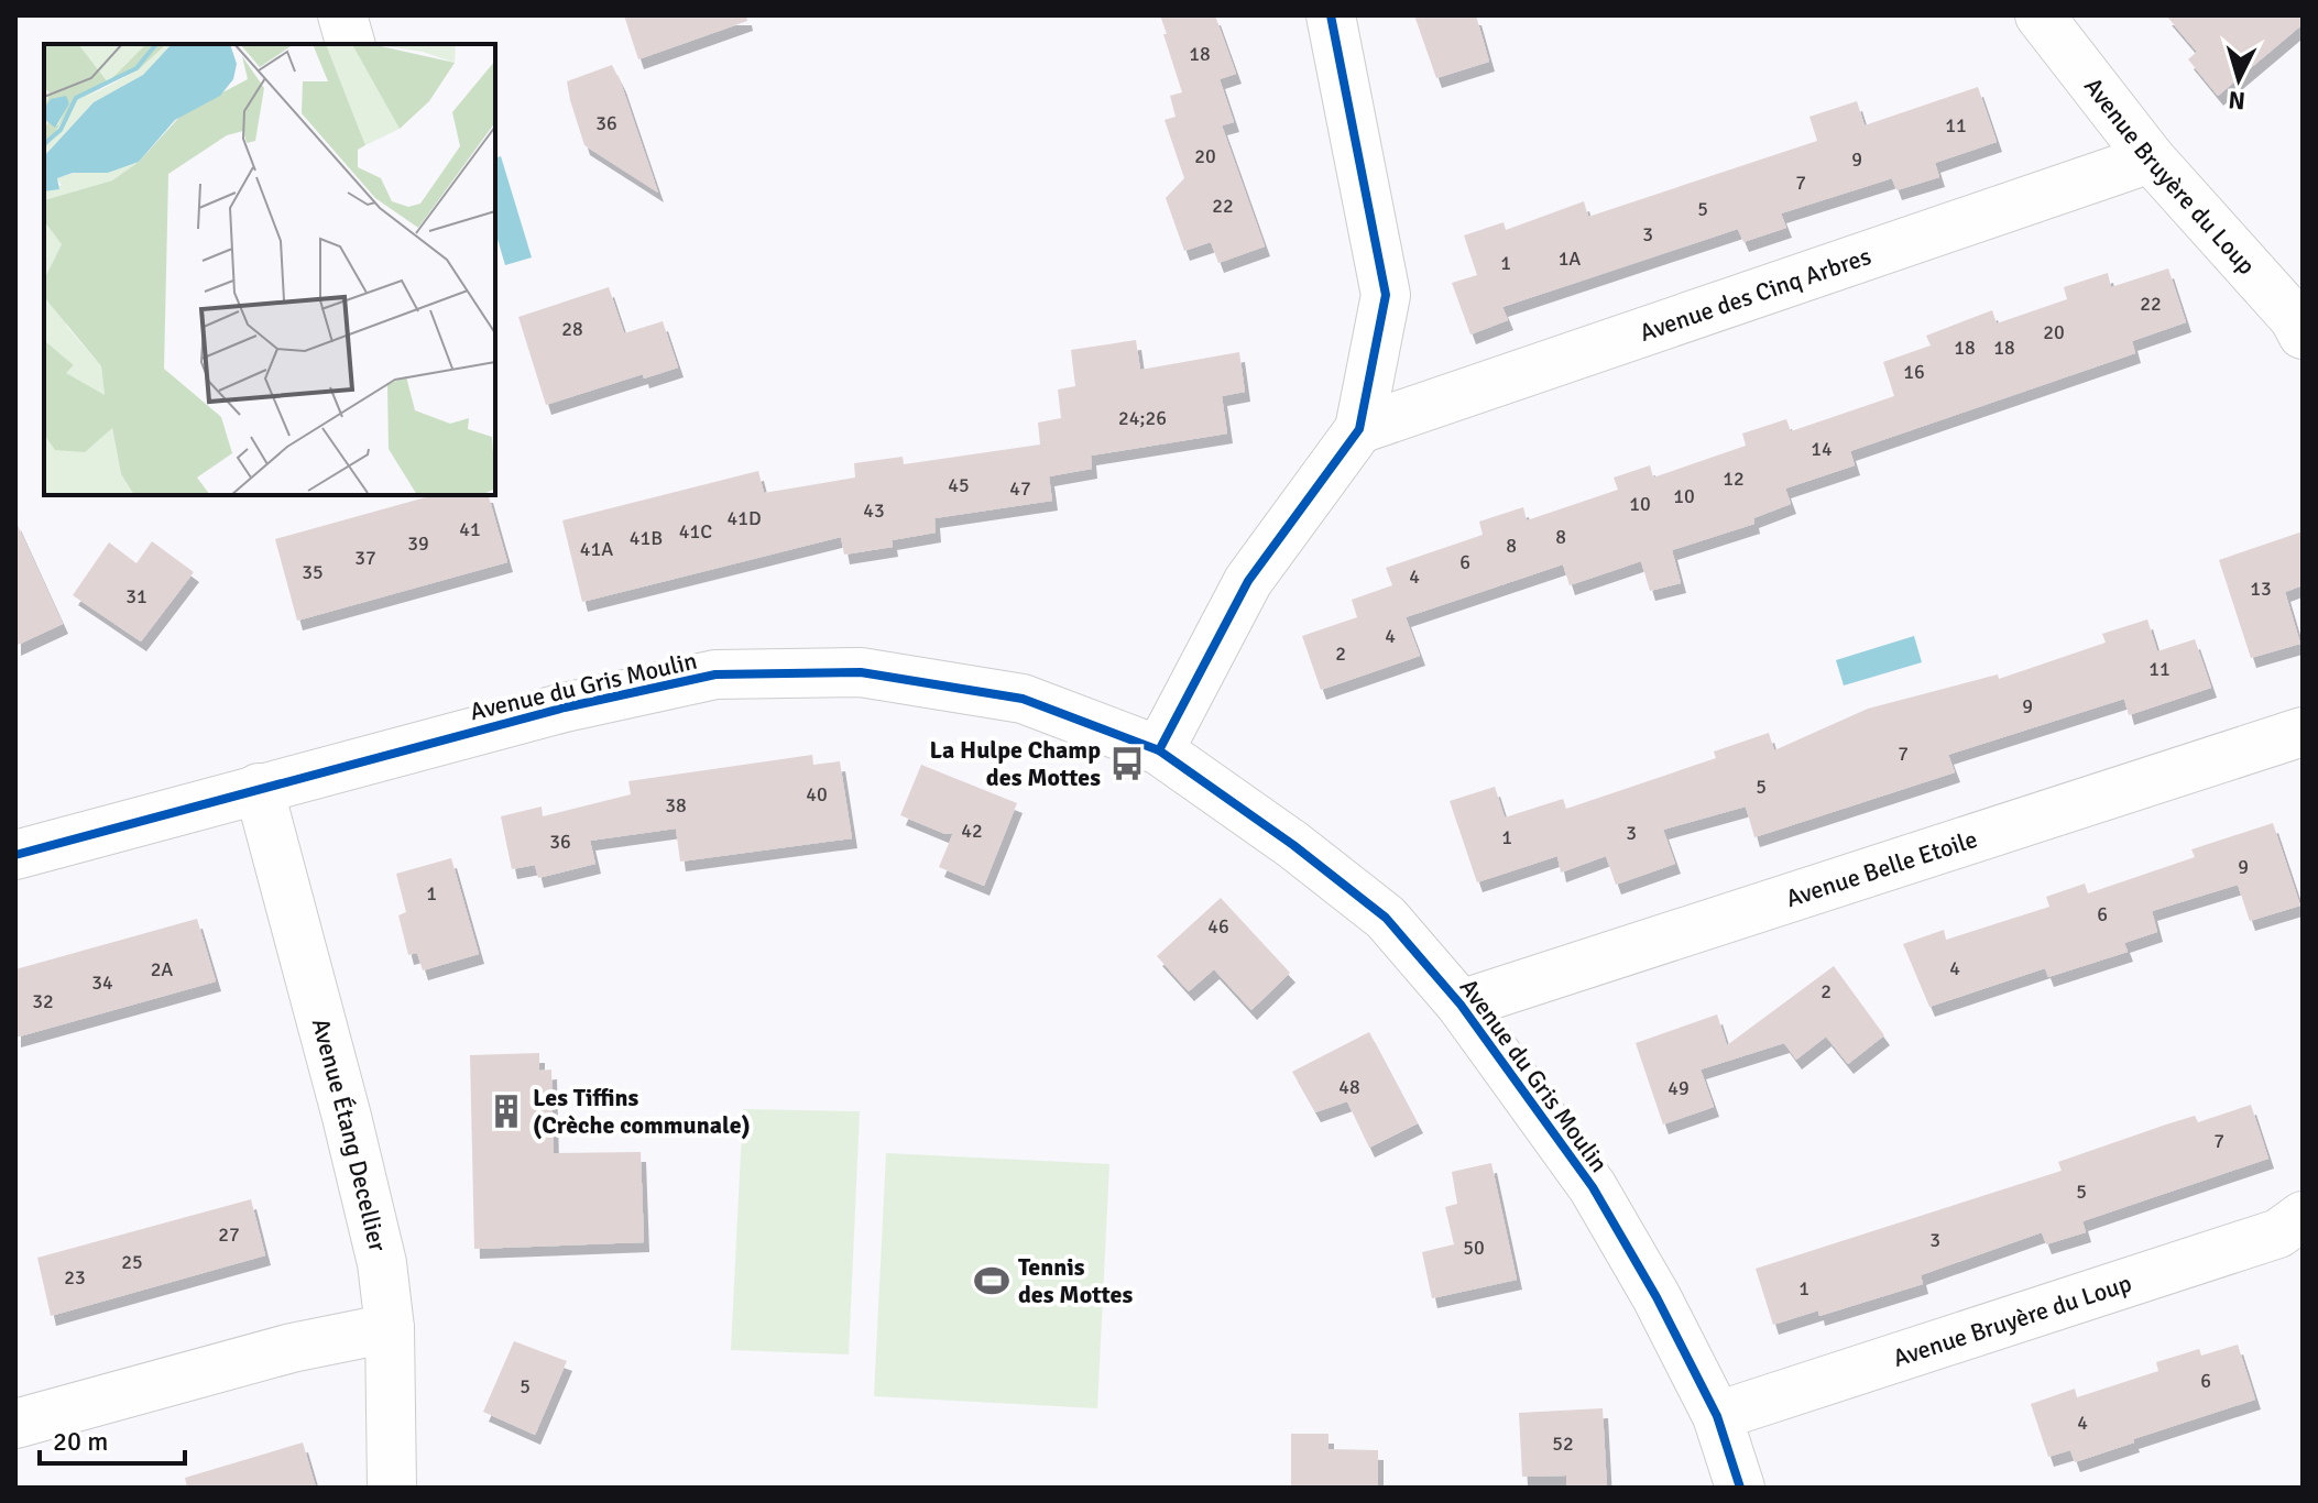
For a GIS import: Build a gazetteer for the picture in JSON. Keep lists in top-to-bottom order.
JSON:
{
  "streets": {
    "street": [
      "Avenue Bruyère du Loup",
      "Avenue des Cinq Arbres",
      "Avenue du Gris Moulin",
      "Avenue Belle Etoile",
      "Avenue Étang Decellier"
    ]
  },
  "crossings": [
    ["Avenue Bruyère du Loup", "Avenue des Cinq Arbres"],
    ["Avenue Bruyère du Loup", "Avenue du Gris Moulin"],
    ["Avenue du Gris Moulin", "Avenue Belle Etoile"],
    ["Avenue du Gris Moulin", "Avenue Étang Decellier"]
  ],
  "places": {
    "bus stop": ["La Hulpe Champ des Mottes"],
    "building": ["Les Tiffins (Crèche communale)"],
    "sports": ["Tennis des Mottes"]
  },
  "house_numbers": [
    "18",
    "36",
    "11",
    "20",
    "9",
    "7",
    "22",
    "5",
    "3",
    "1A",
    "1",
    "22",
    "28",
    "20",
    "18",
    "18",
    "16",
    "24;26",
    "14",
    "12",
    "45",
    "47",
    "10",
    "10",
    "43",
    "41D",
    "41",
    "41C",
    "8",
    "41B",
    "39",
    "8",
    "41A",
    "37",
    "6",
    "35",
    "4",
    "13",
    "31",
    "4",
    "2",
    "11",
    "9",
    "7",
    "5",
    "40",
    "38",
    "42",
    "3",
    "1",
    "36",
    "9",
    "1",
    "6",
    "46",
    "4",
    "2A",
    "34",
    "2",
    "32",
    "48",
    "49",
    "7",
    "5",
    "27",
    "3",
    "50",
    "25",
    "23",
    "1",
    "6",
    "5",
    "4",
    "52"
  ],
  "scale_bar": "20 m",
  "north": "bottom"
}
